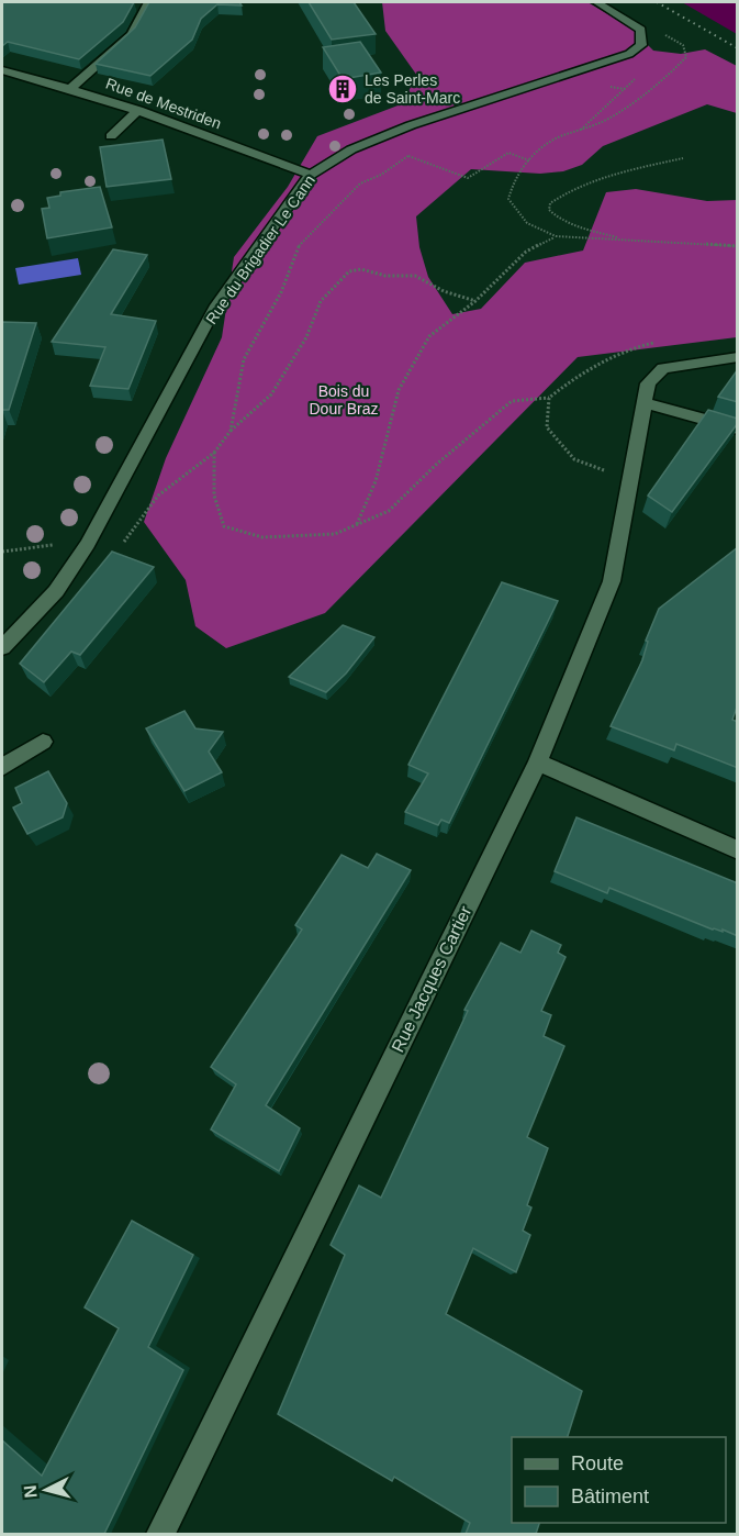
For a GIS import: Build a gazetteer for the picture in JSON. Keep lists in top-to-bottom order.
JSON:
{
  "streets": {
    "street": ["Rue de Mestriden", "Rue du Brigadier Le Cann", "Rue Jacques Cartier"]
  },
  "crossings": [
    ["Rue de Mestriden", "Rue du Brigadier Le Cann"]
  ],
  "parks": ["Bois du Dour Braz"],
  "places": {
    "building": ["Les Perles de Saint-Marc"]
  },
  "legend": ["Route", "Bâtiment"],
  "north": "left"
}
